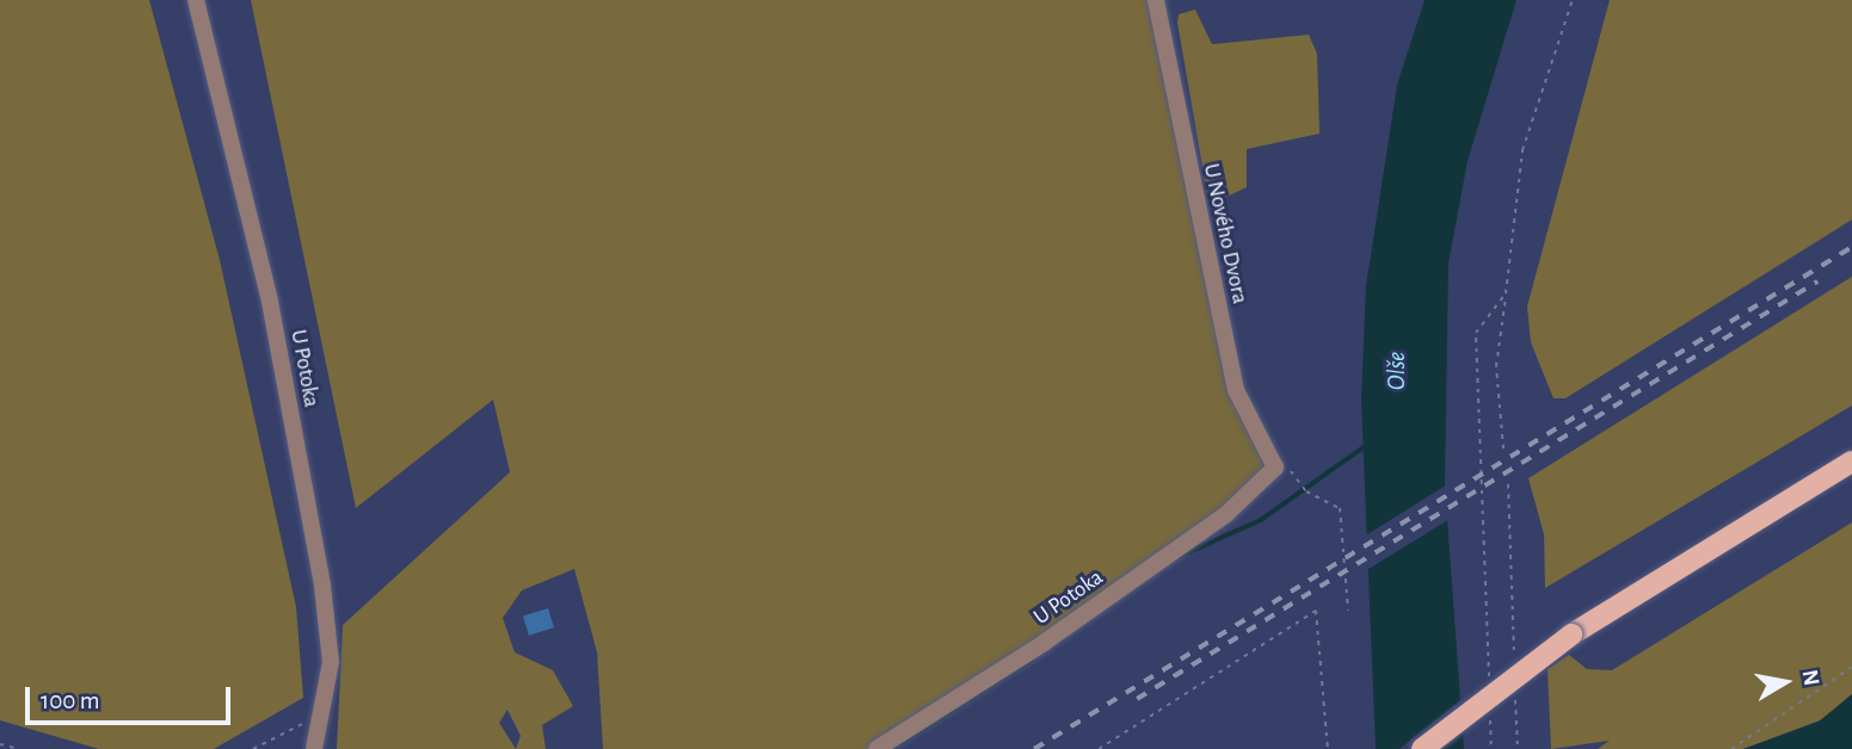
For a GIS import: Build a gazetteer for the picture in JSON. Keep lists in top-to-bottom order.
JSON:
{
  "streets": {
    "street": ["U Nového Dvora", "U Potoka"]
  },
  "crossings": [
    ["U Nového Dvora", "U Potoka"]
  ],
  "water": ["Olše"],
  "scale_bar": "100 m",
  "north": "right"
}
